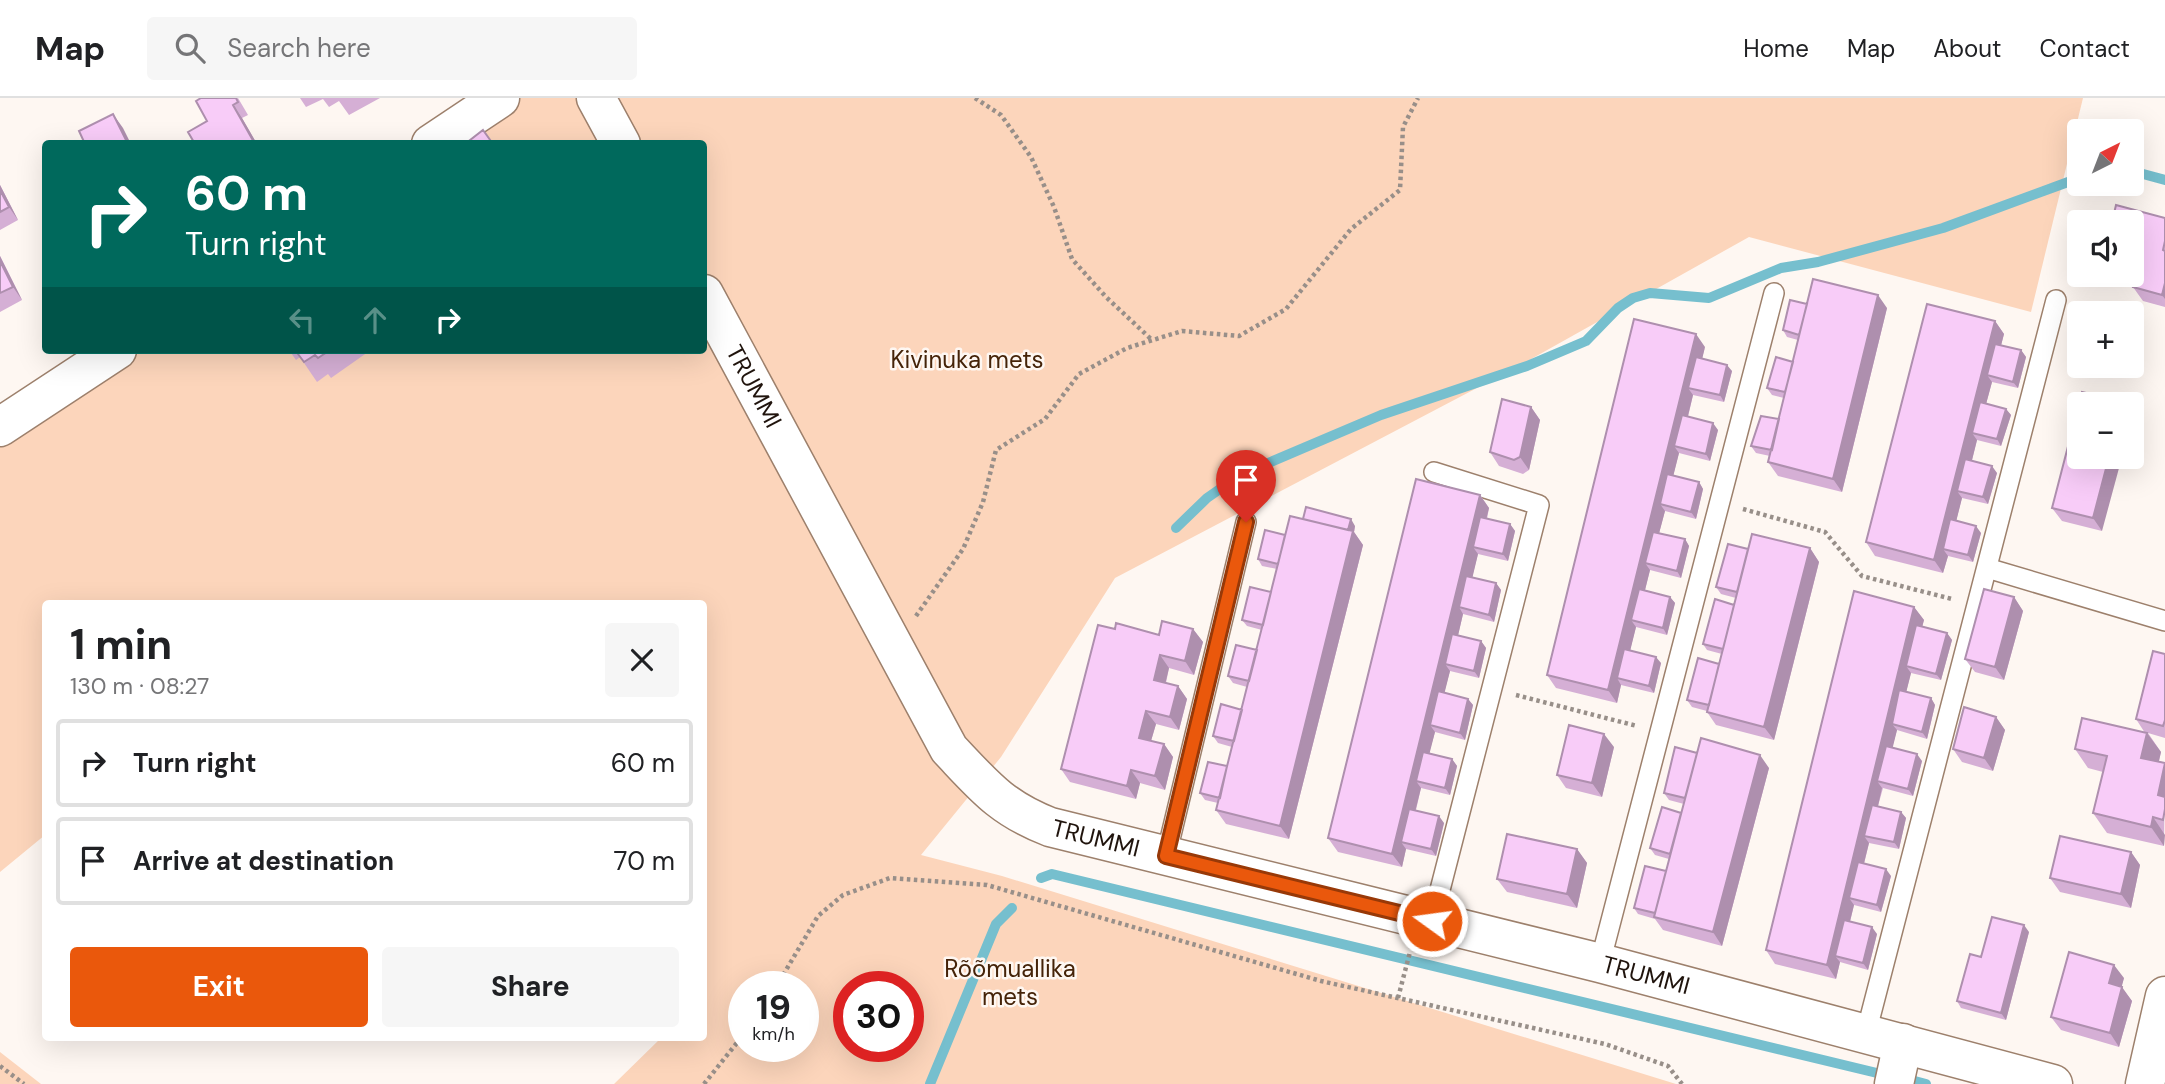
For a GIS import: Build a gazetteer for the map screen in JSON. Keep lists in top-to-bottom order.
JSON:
{
  "streets": {
    "street": ["TRUMMI"]
  },
  "parks": ["Kivinuka mets", "Rõõmuallika mets"],
  "north": "top right",
  "page": {
    "header": "Map",
    "search": "Search here",
    "nav": [
      "Home",
      "Map",
      "About",
      "Contact"
    ],
    "map_buttons": ["+", "−"],
    "turn": ["60 m", "Turn right"],
    "heading": ["1 min", "130 m · 08:27"],
    "list": [
      {
        "name": "Turn right",
        "value": "60 m"
      },
      {
        "name": "Arrive at destination",
        "value": "70 m"
      }
    ],
    "buttons": ["Exit", "Share"],
    "speed": "19 km/h",
    "limit": "30"
  }
}
